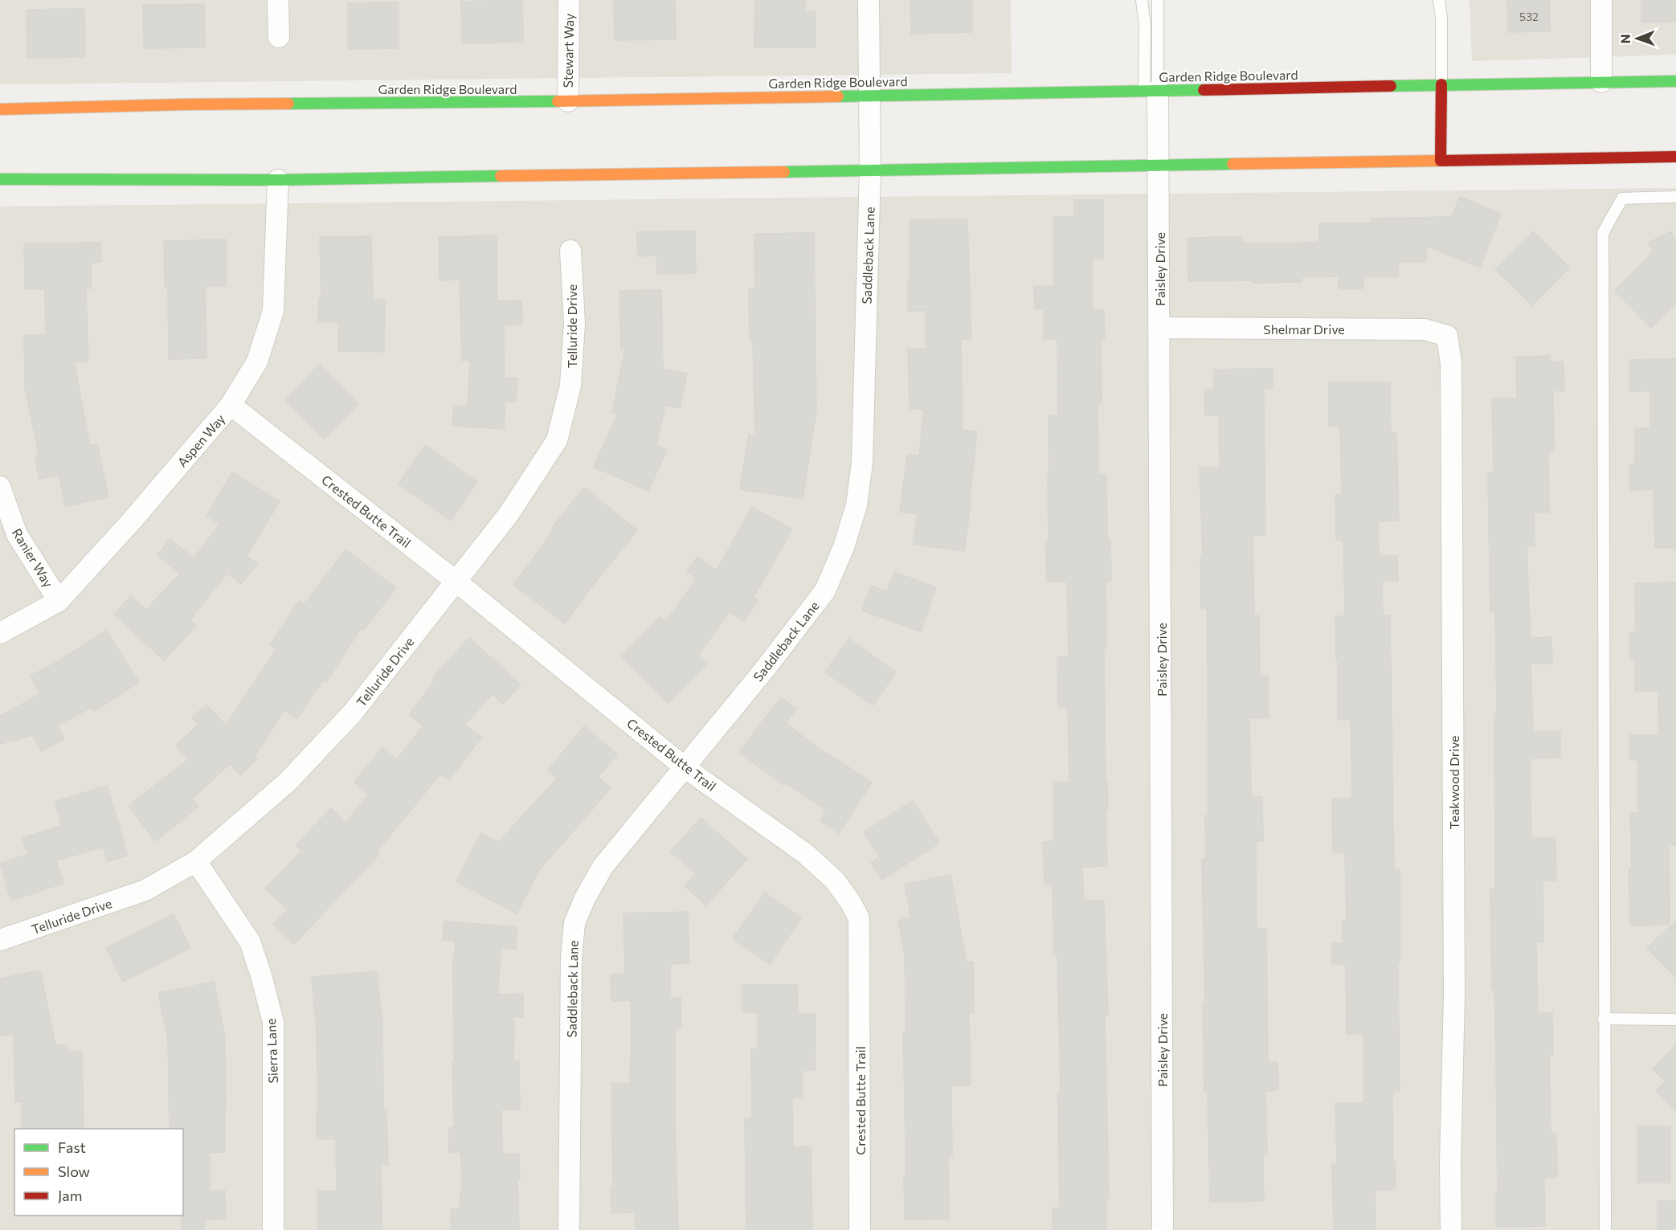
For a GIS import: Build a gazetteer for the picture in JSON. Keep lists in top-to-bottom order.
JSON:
{
  "streets": {
    "main road": ["Garden Ridge Boulevard"],
    "street": [
      "Stewart Way",
      "Saddleback Lane",
      "Paisley Drive",
      "Telluride Drive",
      "Shelmar Drive",
      "Aspen Way",
      "Crested Butte Trail",
      "Ranier Way",
      "Teakwood Drive",
      "Sierra Lane"
    ]
  },
  "crossings": [
    ["Stewart Way", "Garden Ridge Boulevard"],
    ["Garden Ridge Boulevard", "Saddleback Lane"],
    ["Garden Ridge Boulevard", "Paisley Drive"],
    ["Saddleback Lane", "Crested Butte Trail"],
    ["Paisley Drive", "Shelmar Drive"],
    ["Telluride Drive", "Crested Butte Trail"],
    ["Telluride Drive", "Sierra Lane"],
    ["Shelmar Drive", "Teakwood Drive"],
    ["Aspen Way", "Crested Butte Trail"],
    ["Aspen Way", "Ranier Way"]
  ],
  "house_numbers": ["532"],
  "legend": ["Fast", "Slow", "Jam"],
  "north": "left"
}
